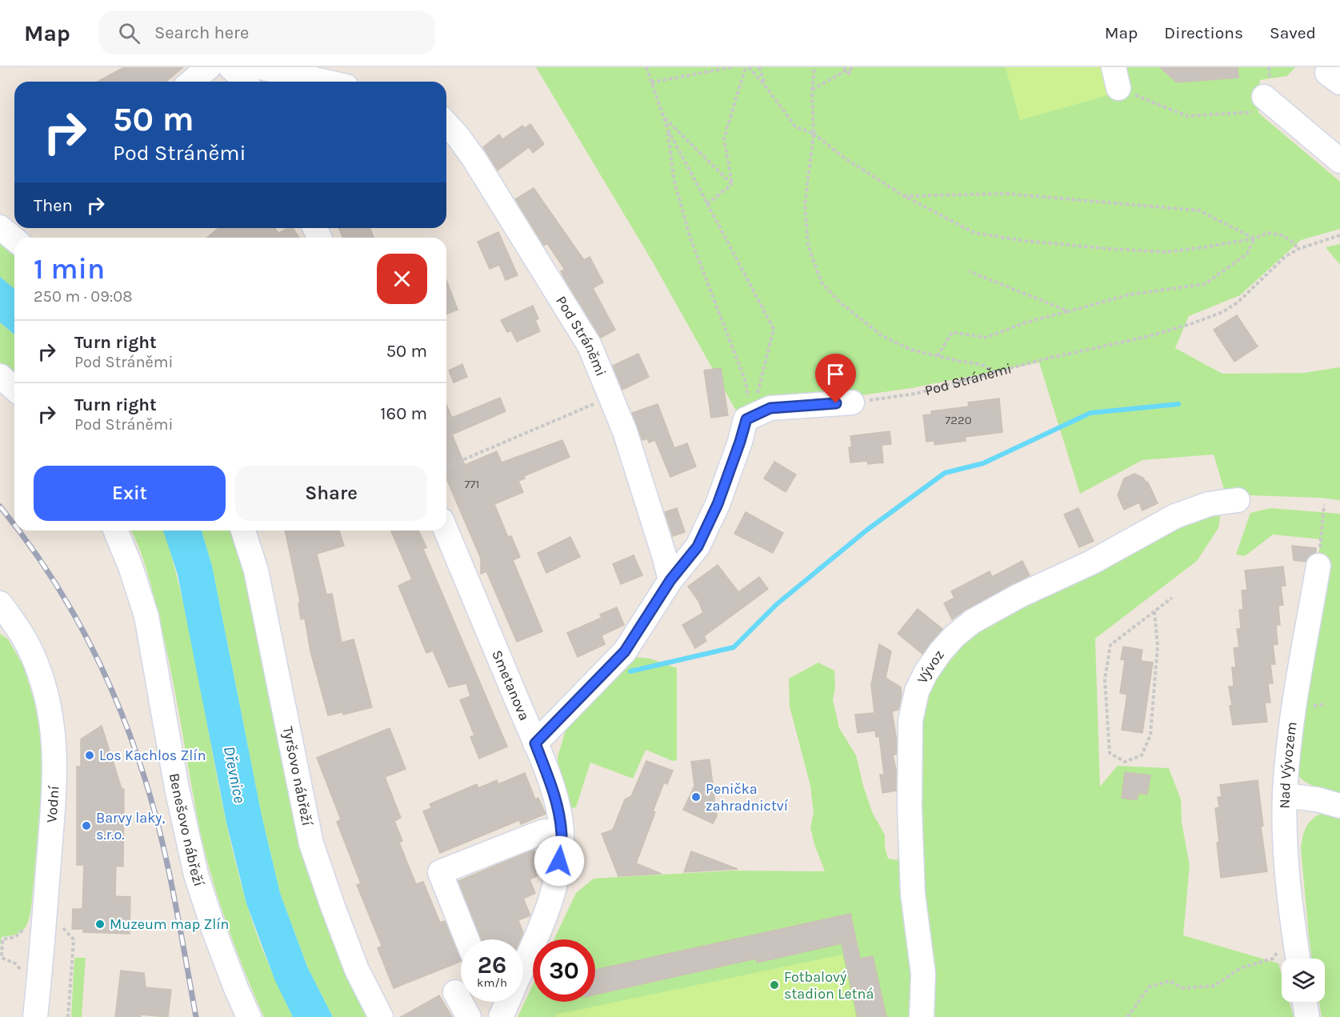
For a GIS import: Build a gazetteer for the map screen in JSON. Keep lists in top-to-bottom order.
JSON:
{
  "streets": {
    "street": [
      "Pod Stráněmi",
      "Vývoz",
      "Smetanova",
      "Nad Vývozem",
      "Tyršovo nábřeží",
      "Vodní",
      "Benešovo nábřeží"
    ]
  },
  "water": ["Dřevnice"],
  "places": [
    "Los Kachlos Zlín",
    "Penička zahradnictví",
    "Barvy laky, s.r.o.",
    "Muzeum map Zlín",
    "Fotbalový stadion Letná"
  ],
  "house_numbers": ["7220", "771"],
  "page": {
    "header": "Map",
    "search": "Search here",
    "nav": ["Map", "Directions", "Saved"],
    "turn": ["50 m", "Pod Stráněmi"],
    "then": "Then",
    "heading": ["1 min", "250 m · 09:08"],
    "list": [
      {
        "name": "Turn right",
        "note": "Pod Stráněmi",
        "value": "50 m"
      },
      {
        "name": "Turn right",
        "note": "Pod Stráněmi",
        "value": "160 m"
      }
    ],
    "buttons": ["Exit", "Share"],
    "speed": "26 km/h",
    "limit": "30"
  }
}
